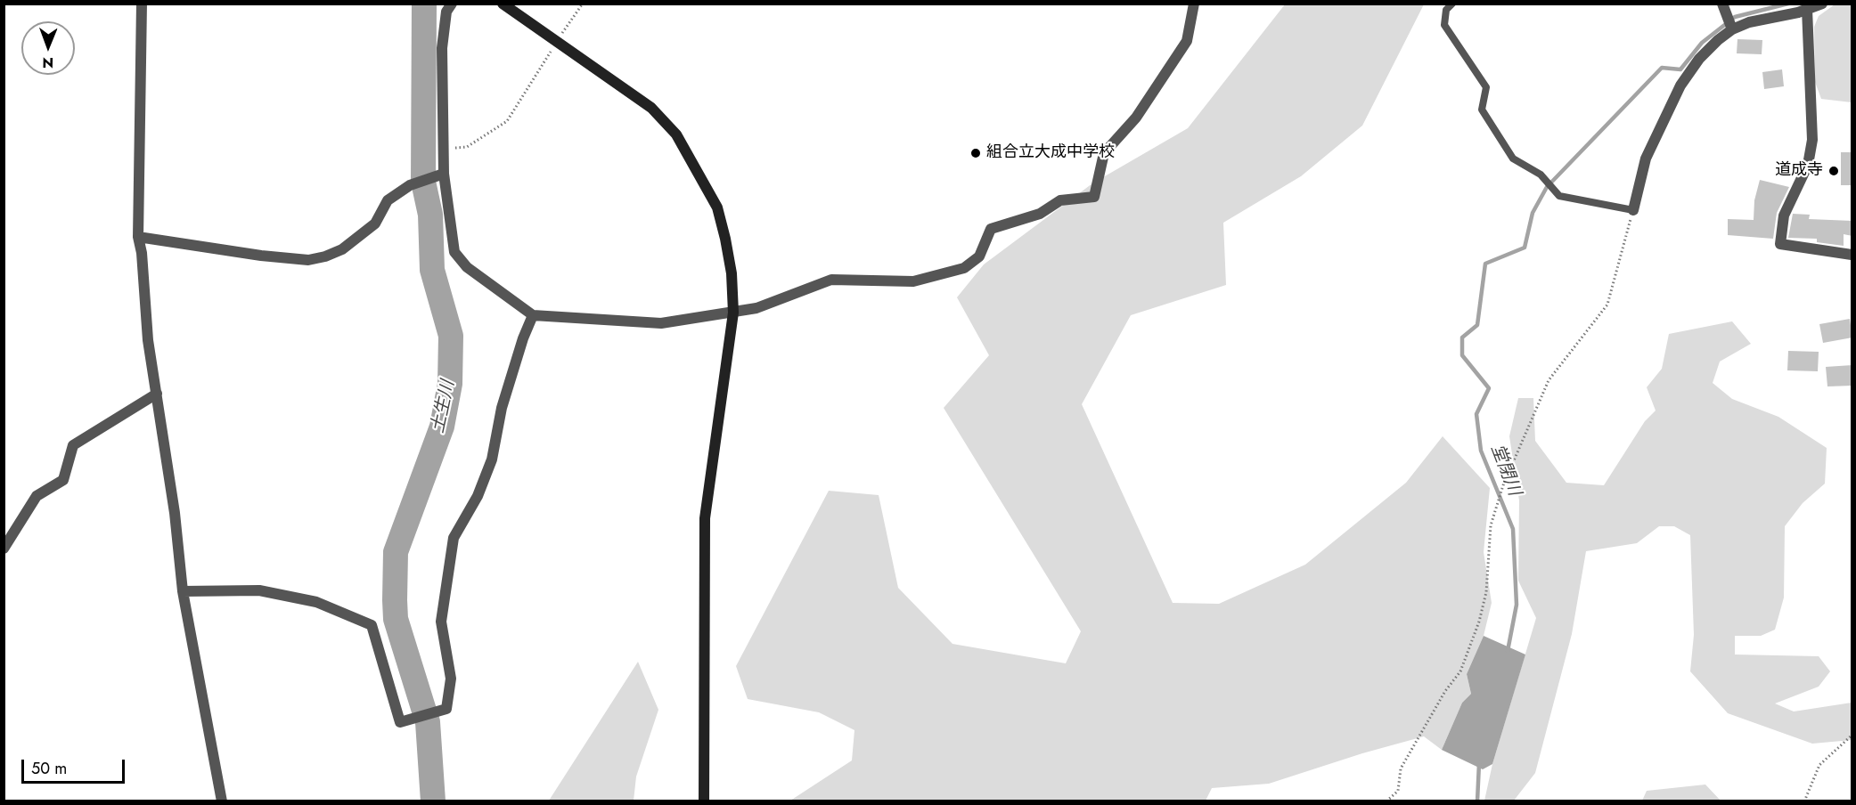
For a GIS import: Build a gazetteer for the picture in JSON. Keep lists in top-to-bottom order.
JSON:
{
  "water": ["土生川", "堂閉川"],
  "places": ["組合立大成中学校", "道成寺"],
  "scale_bar": "50 m",
  "north": "bottom"
}
